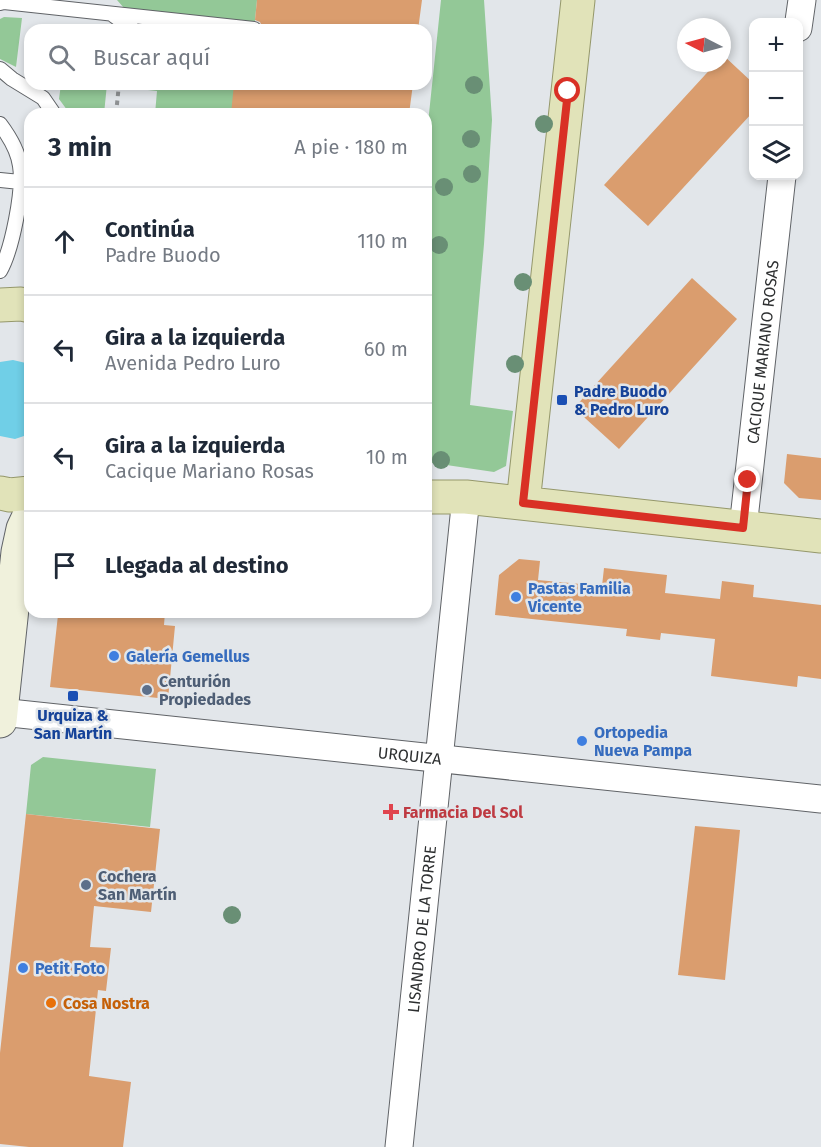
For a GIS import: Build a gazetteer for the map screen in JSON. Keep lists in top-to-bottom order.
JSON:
{
  "streets": {
    "street": ["CACIQUE MARIANO ROSAS", "URQUIZA", "LISANDRO DE LA TORRE"]
  },
  "crossings": [
    ["URQUIZA", "LISANDRO DE LA TORRE"]
  ],
  "places": {
    "transit": ["Padre Buodo & Pedro Luro", "Urquiza & San Martín"],
    "other": [
      "Pastas Familia Vicente",
      "Galería Gemellus",
      "Centurión Propiedades",
      "Ortopedia Nueva Pampa",
      "Cochera San Martín",
      "Petit Foto",
      "Cosa Nostra"
    ],
    "health": ["Farmacia Del Sol"]
  },
  "north": "left",
  "page": {
    "map_buttons": ["+", "−"],
    "search": "Buscar aquí",
    "heading": ["3 min", "A pie · 180 m"],
    "list": [
      ["Continúa", "Padre Buodo", "110 m"],
      ["Gira a la izquierda", "Avenida Pedro Luro", "60 m"],
      ["Gira a la izquierda", "Cacique Mariano Rosas", "10 m"],
      "Llegada al destino"
    ]
  }
}
